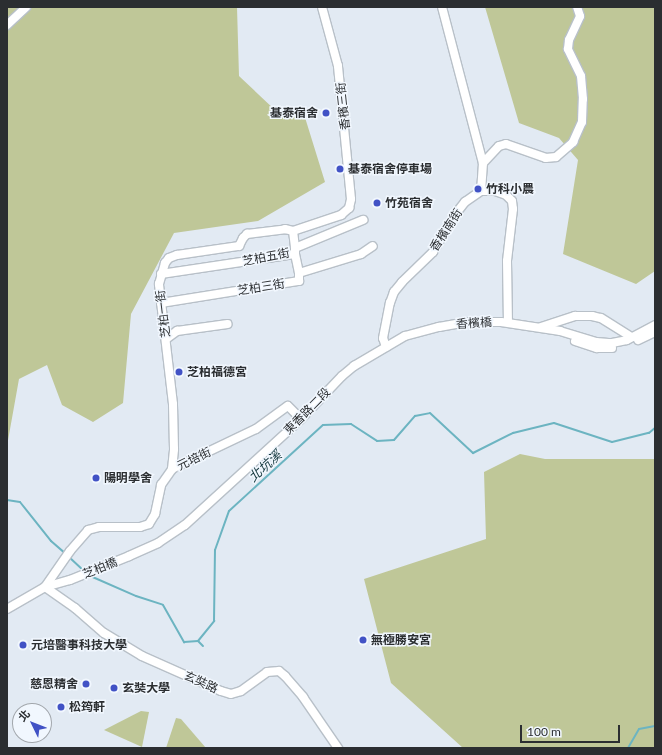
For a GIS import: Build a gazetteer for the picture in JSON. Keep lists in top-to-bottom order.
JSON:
{
  "streets": {
    "street": [
      "香檳三街",
      "香檳南街",
      "芝柏五街",
      "芝柏三街",
      "芝柏一街",
      "香檳橋",
      "東香路二段",
      "元培街",
      "芝柏橋",
      "玄奘路"
    ]
  },
  "crossings": [
    ["香檳三街", "芝柏一街"],
    ["香檳南街", "東香路二段"],
    ["芝柏五街", "芝柏一街"],
    ["芝柏三街", "芝柏一街"],
    ["芝柏一街", "元培街"],
    ["香檳橋", "東香路二段"],
    ["東香路二段", "元培街"],
    ["東香路二段", "芝柏橋"],
    ["元培街", "芝柏橋"],
    ["元培街", "玄奘路"],
    ["芝柏橋", "玄奘路"]
  ],
  "water": ["北坑溪"],
  "places": [
    "基泰宿舍",
    "基泰宿舍停車場",
    "竹科小農",
    "竹苑宿舍",
    "芝柏福德宮",
    "陽明學舍",
    "無極勝安宮",
    "元培醫事科技大學",
    "慈恩精舍",
    "玄奘大學",
    "松筠軒"
  ],
  "scale_bar": "100 m",
  "north": "top left"
}
